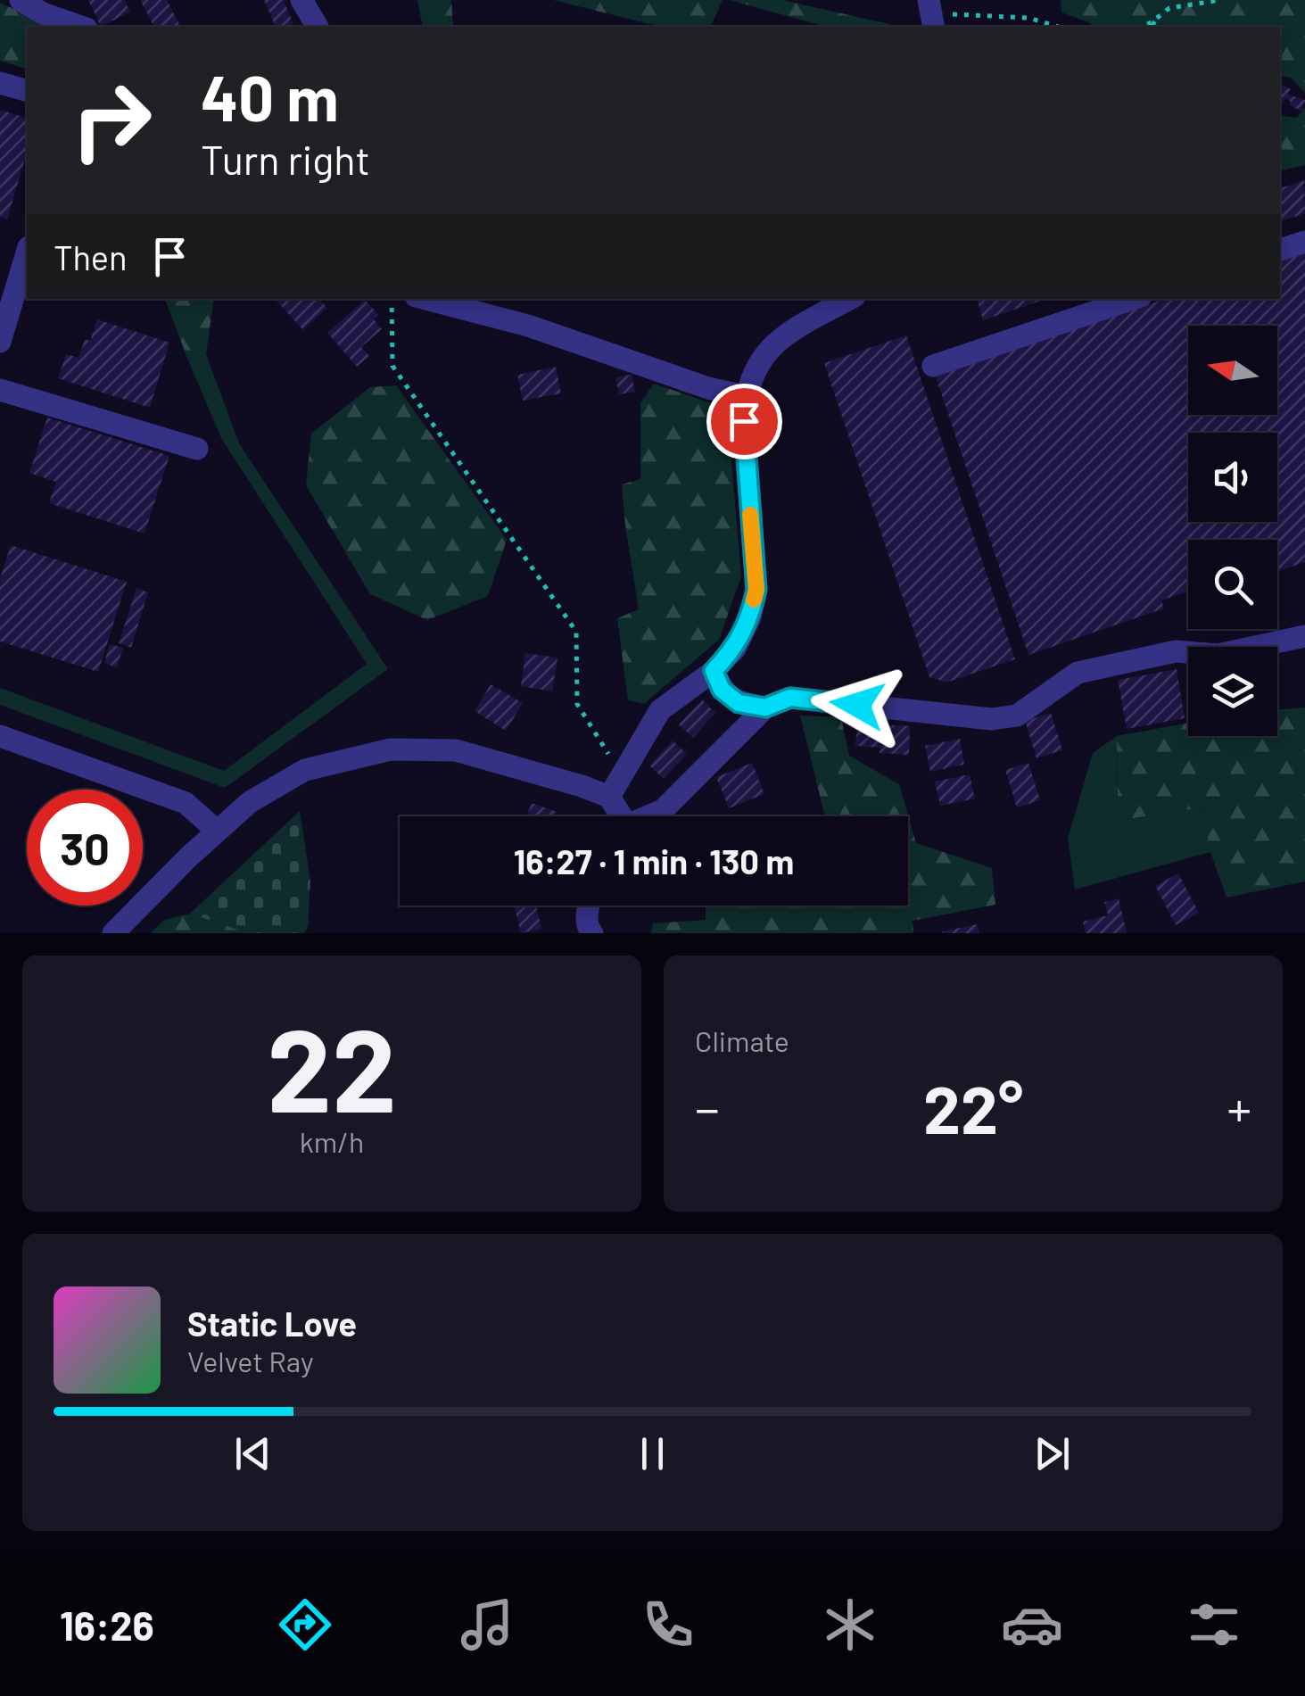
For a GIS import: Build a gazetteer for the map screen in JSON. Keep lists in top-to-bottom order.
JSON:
{
  "north": "left",
  "page": {
    "turn": ["40 m", "Turn right"],
    "then": "Then",
    "limit": "30",
    "trip": "16:27 · 1 min · 130 m",
    "tile": [
      ["22", "km/h"],
      "Climate"
    ],
    "heat": ["−", "22°", "+"],
    "song": ["Static Love", "Velvet Ray"],
    "tabs": "16:26"
  }
}
